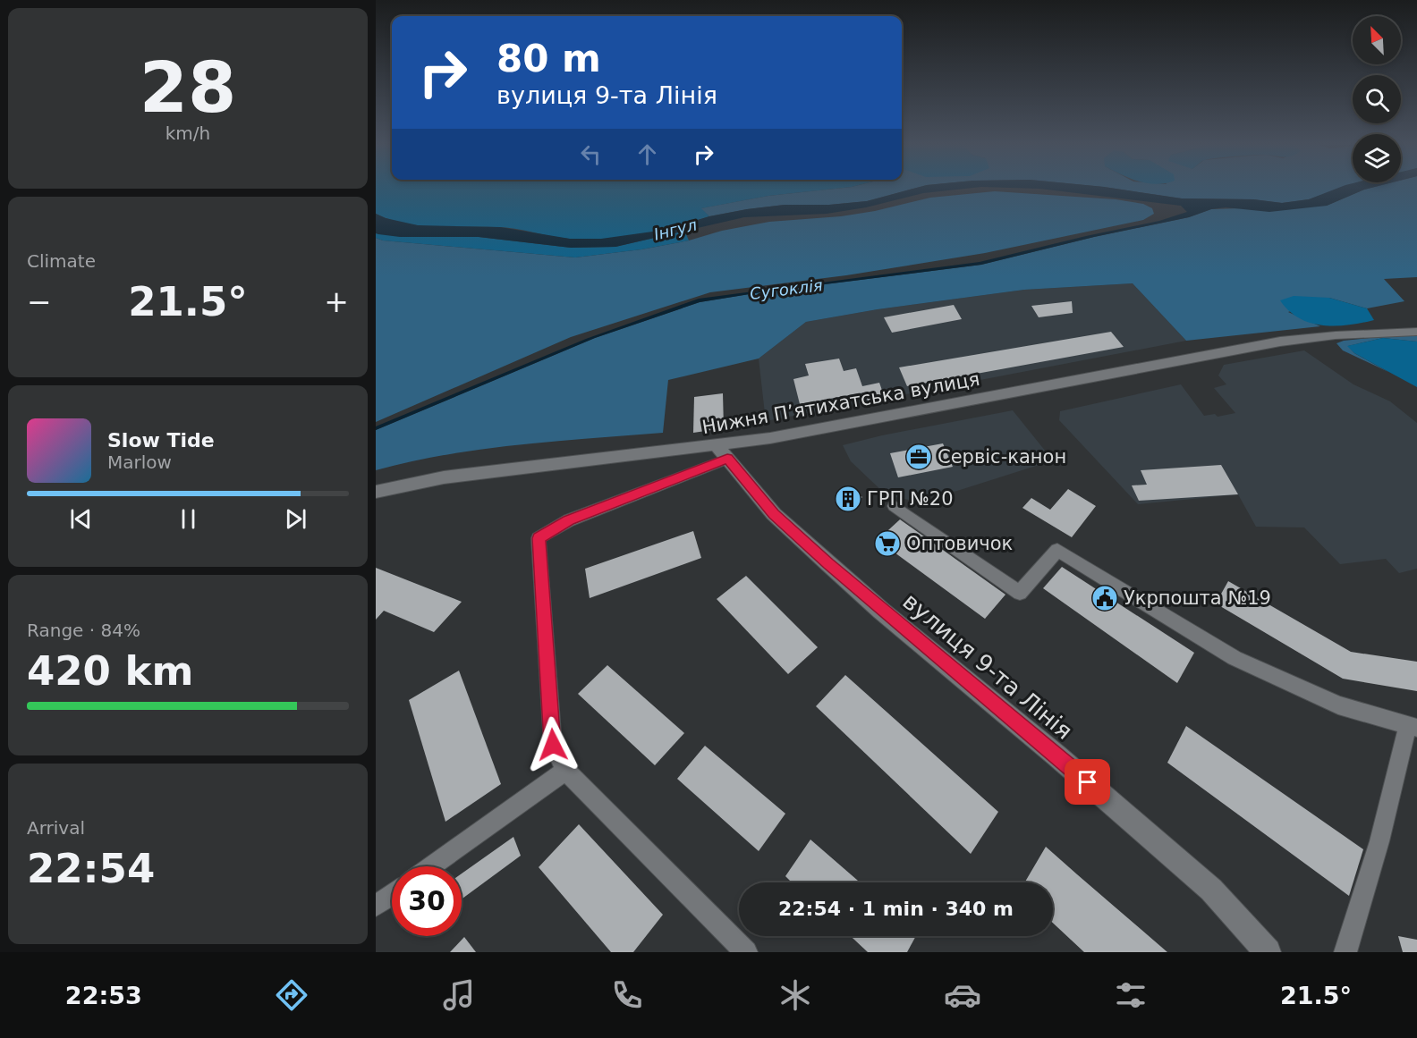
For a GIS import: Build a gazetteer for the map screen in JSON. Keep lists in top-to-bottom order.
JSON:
{
  "streets": {
    "street": ["Нижня Пʼятихатська вулиця", "вулиця 9-та Лінія"]
  },
  "crossings": [
    ["Нижня Пʼятихатська вулиця", "вулиця 9-та Лінія"]
  ],
  "water": ["Інгул", "Сугоклія"],
  "places": {
    "office": ["Сервіс-канон"],
    "building": ["ГРП №20"],
    "supermarket": ["Оптовичок"],
    "public building": ["Укрпошта №19"]
  },
  "north": "top left",
  "page": {
    "tile": [
      ["28", "km/h"],
      "Climate",
      ["Range · 84%", "420 km"],
      ["Arrival", "22:54"]
    ],
    "turn": ["80 m", "вулиця 9-та Лінія"],
    "heat": ["−", "21.5°", "+"],
    "song": ["Slow Tide", "Marlow"],
    "limit": "30",
    "trip": "22:54 · 1 min · 340 m",
    "tabs": ["22:53", "21.5°"]
  }
}
